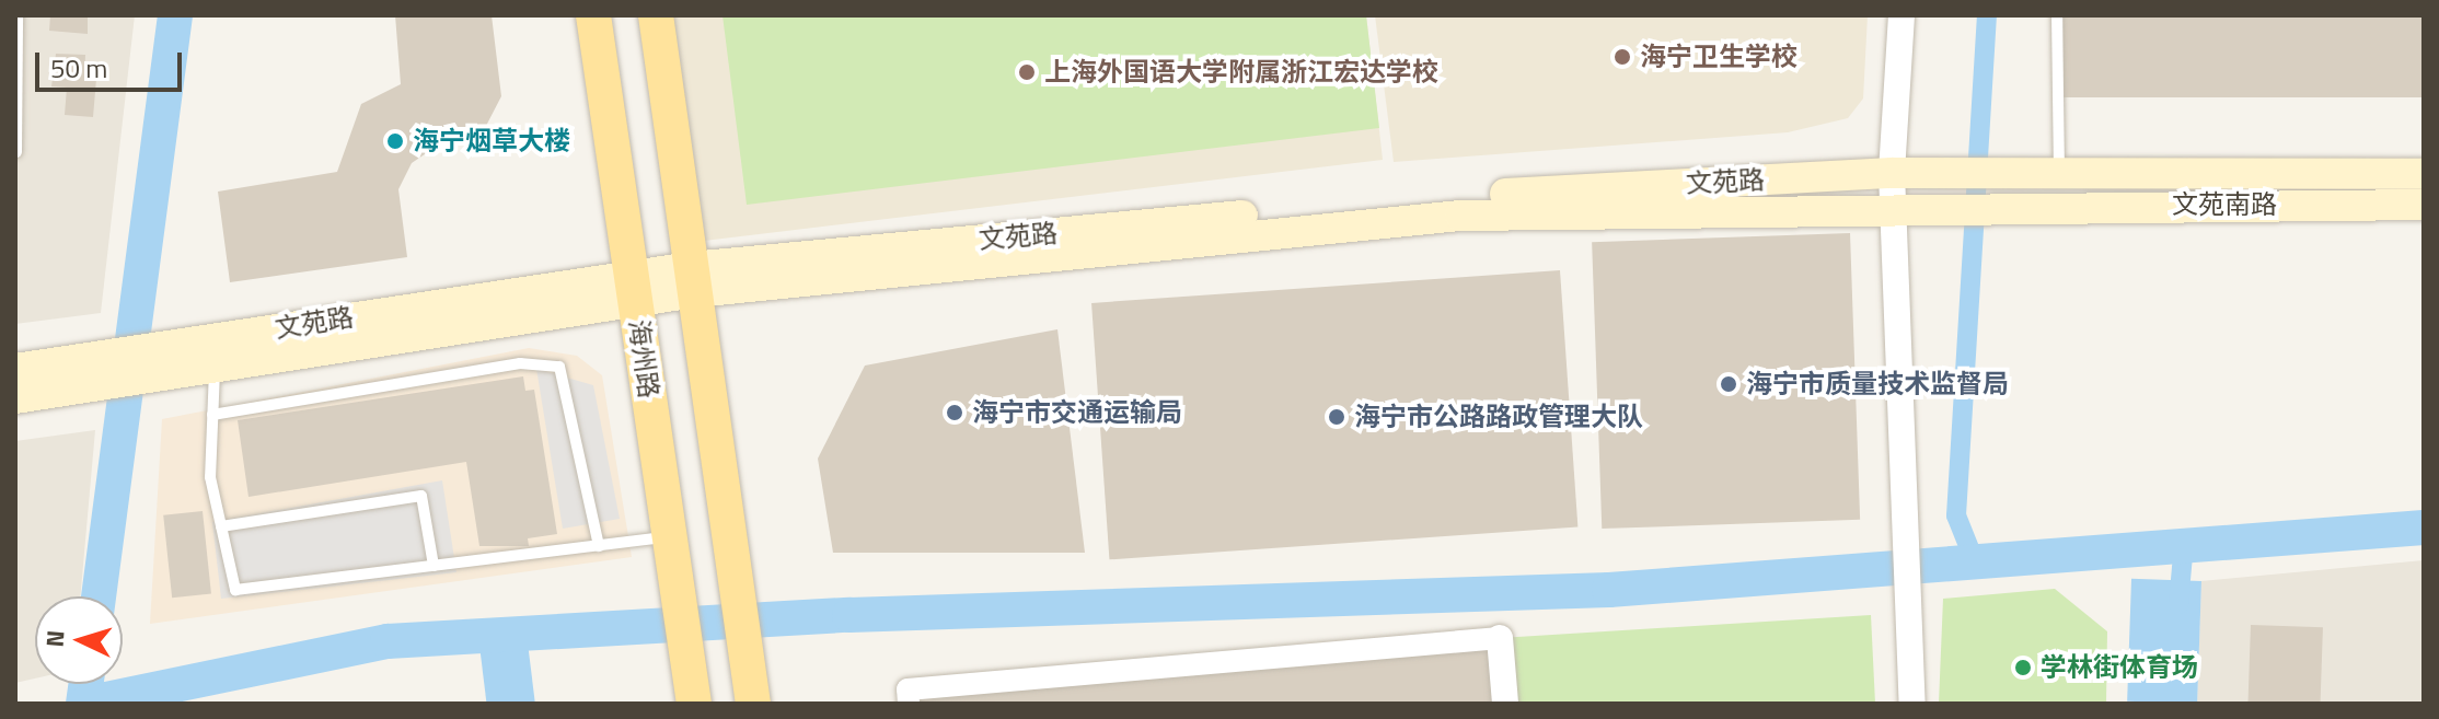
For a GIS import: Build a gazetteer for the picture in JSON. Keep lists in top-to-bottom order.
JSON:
{
  "streets": {
    "main road": ["文苑路", "文苑南路", "海州路"]
  },
  "crossings": [
    ["文苑路", "文苑南路"],
    ["文苑路", "海州路"]
  ],
  "places": [
    "海宁卫生学校",
    "上海外国语大学附属浙江宏达学校",
    "海宁烟草大楼",
    "海宁市质量技术监督局",
    "海宁市交通运输局",
    "海宁市公路路政管理大队",
    "学林街体育场"
  ],
  "scale_bar": "50 m",
  "north": "left"
}
